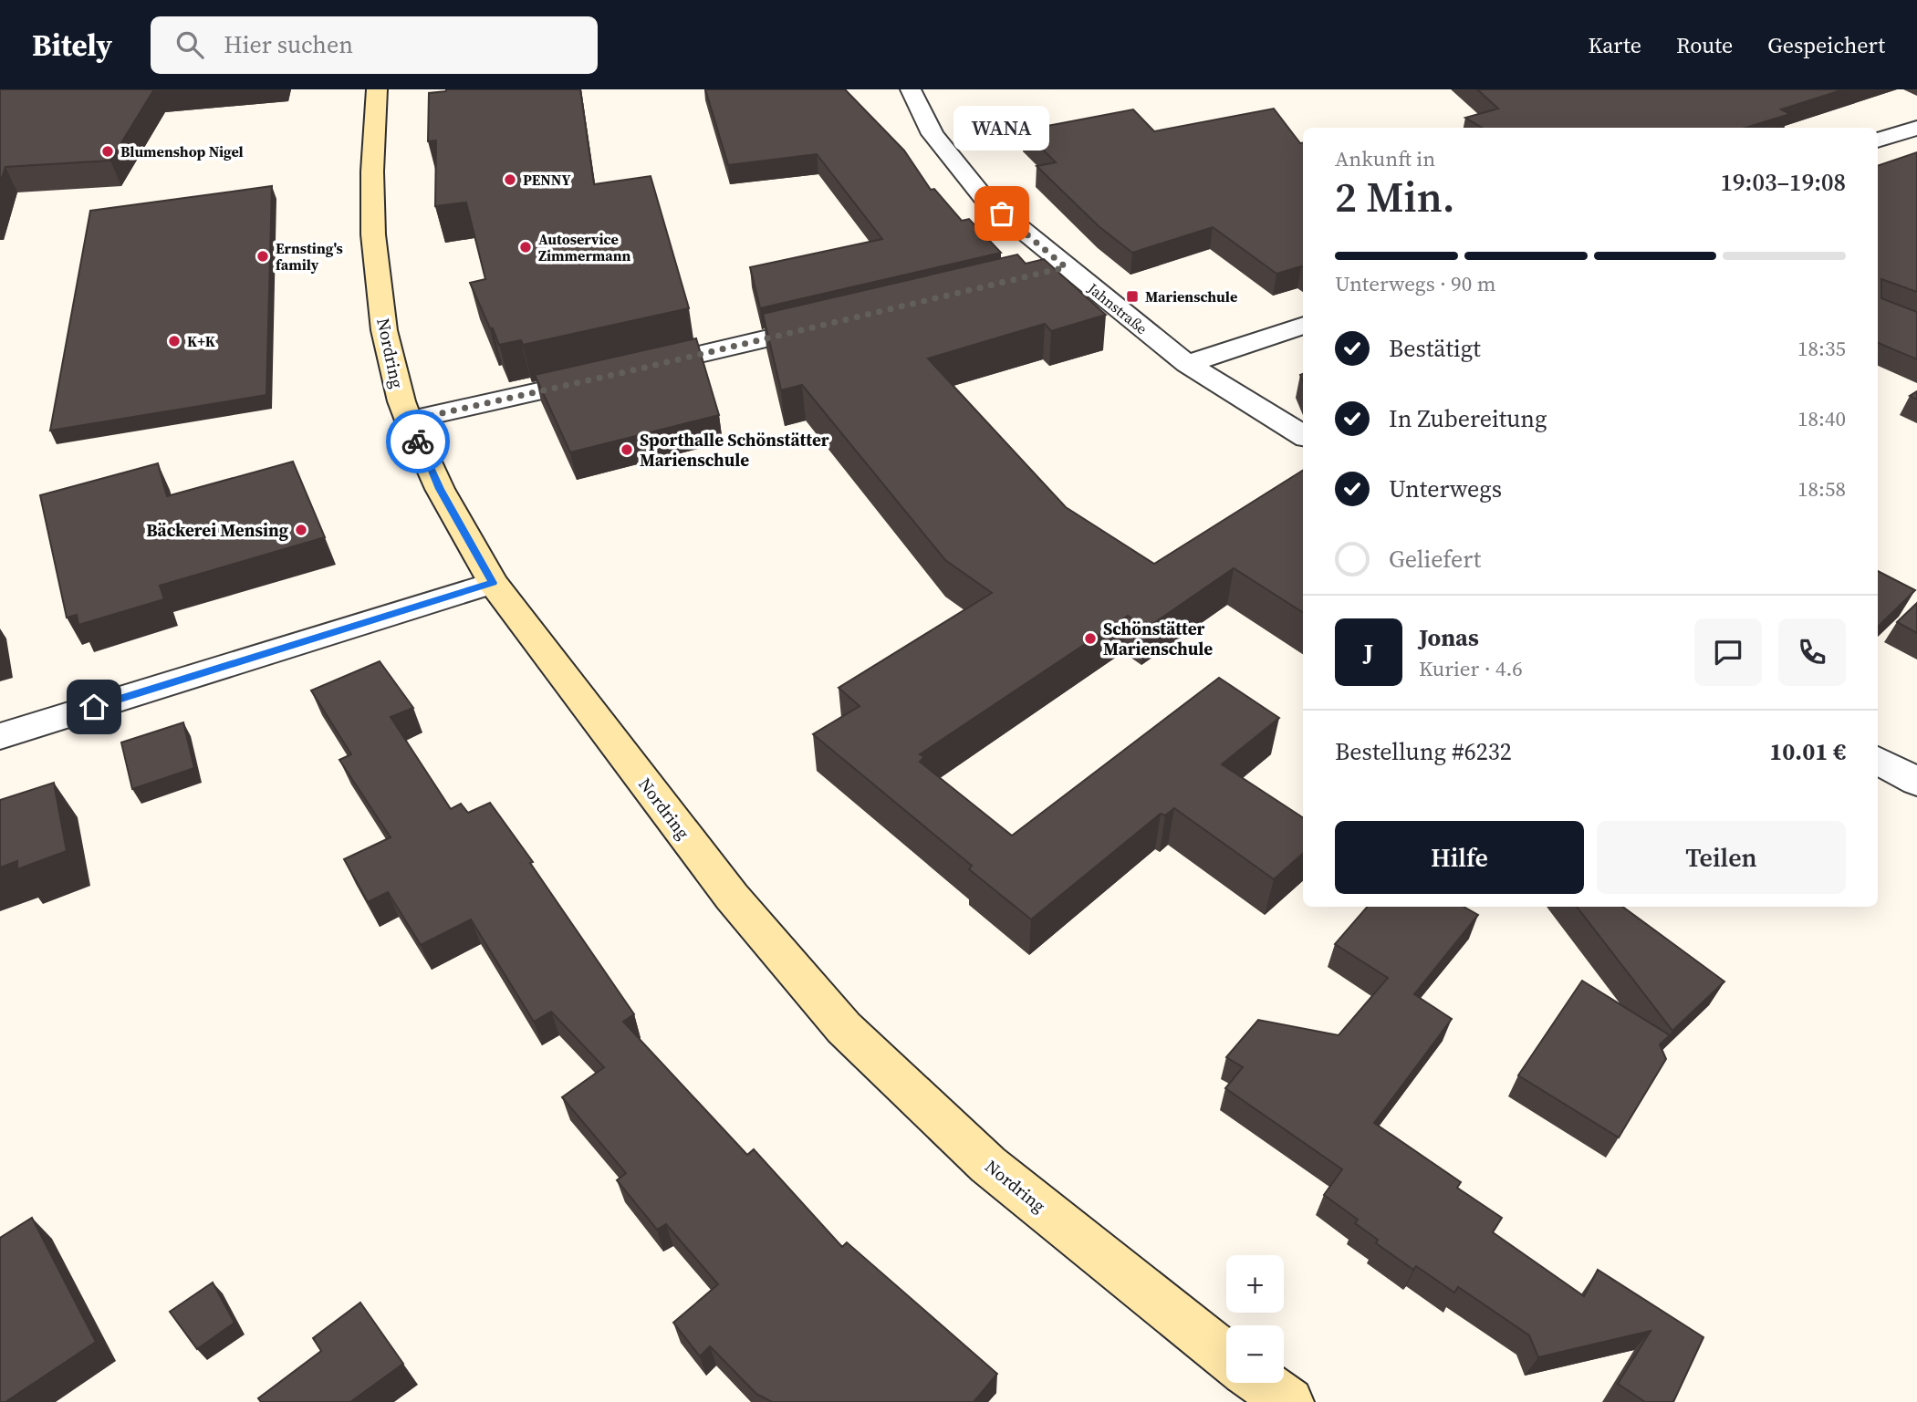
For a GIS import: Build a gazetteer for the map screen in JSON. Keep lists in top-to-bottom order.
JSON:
{
  "streets": {
    "main road": ["Nordring"],
    "street": ["Jahnstraße"]
  },
  "places": {
    "other": [
      "Blumenshop Nigel",
      "PENNY",
      "WANA",
      "Autoservice Zimmermann",
      "Ernsting's family",
      "K+K",
      "Sporthalle Schönstätter Marienschule",
      "Bäckerei Mensing",
      "Schönstätter Marienschule"
    ],
    "transit": ["Marienschule"]
  },
  "page": {
    "header": "Bitely",
    "search": "Hier suchen",
    "nav": ["Karte", "Route", "Gespeichert"],
    "bubble": "WANA",
    "heading": ["2 Min.", "Ankunft in", "19:03–19:08"],
    "panel": [
      "Jonas",
      "Kurier · 4.6",
      "Bestellung #6232",
      "10.01 €"
    ],
    "bar": "Unterwegs · 90 m",
    "list": [
      ["Bestätigt", "18:35"],
      ["In Zubereitung", "18:40"],
      ["Unterwegs", "18:58"],
      "Geliefert"
    ],
    "round": "J",
    "buttons": ["Hilfe", "Teilen"],
    "map_buttons": ["+", "−"]
  }
}
